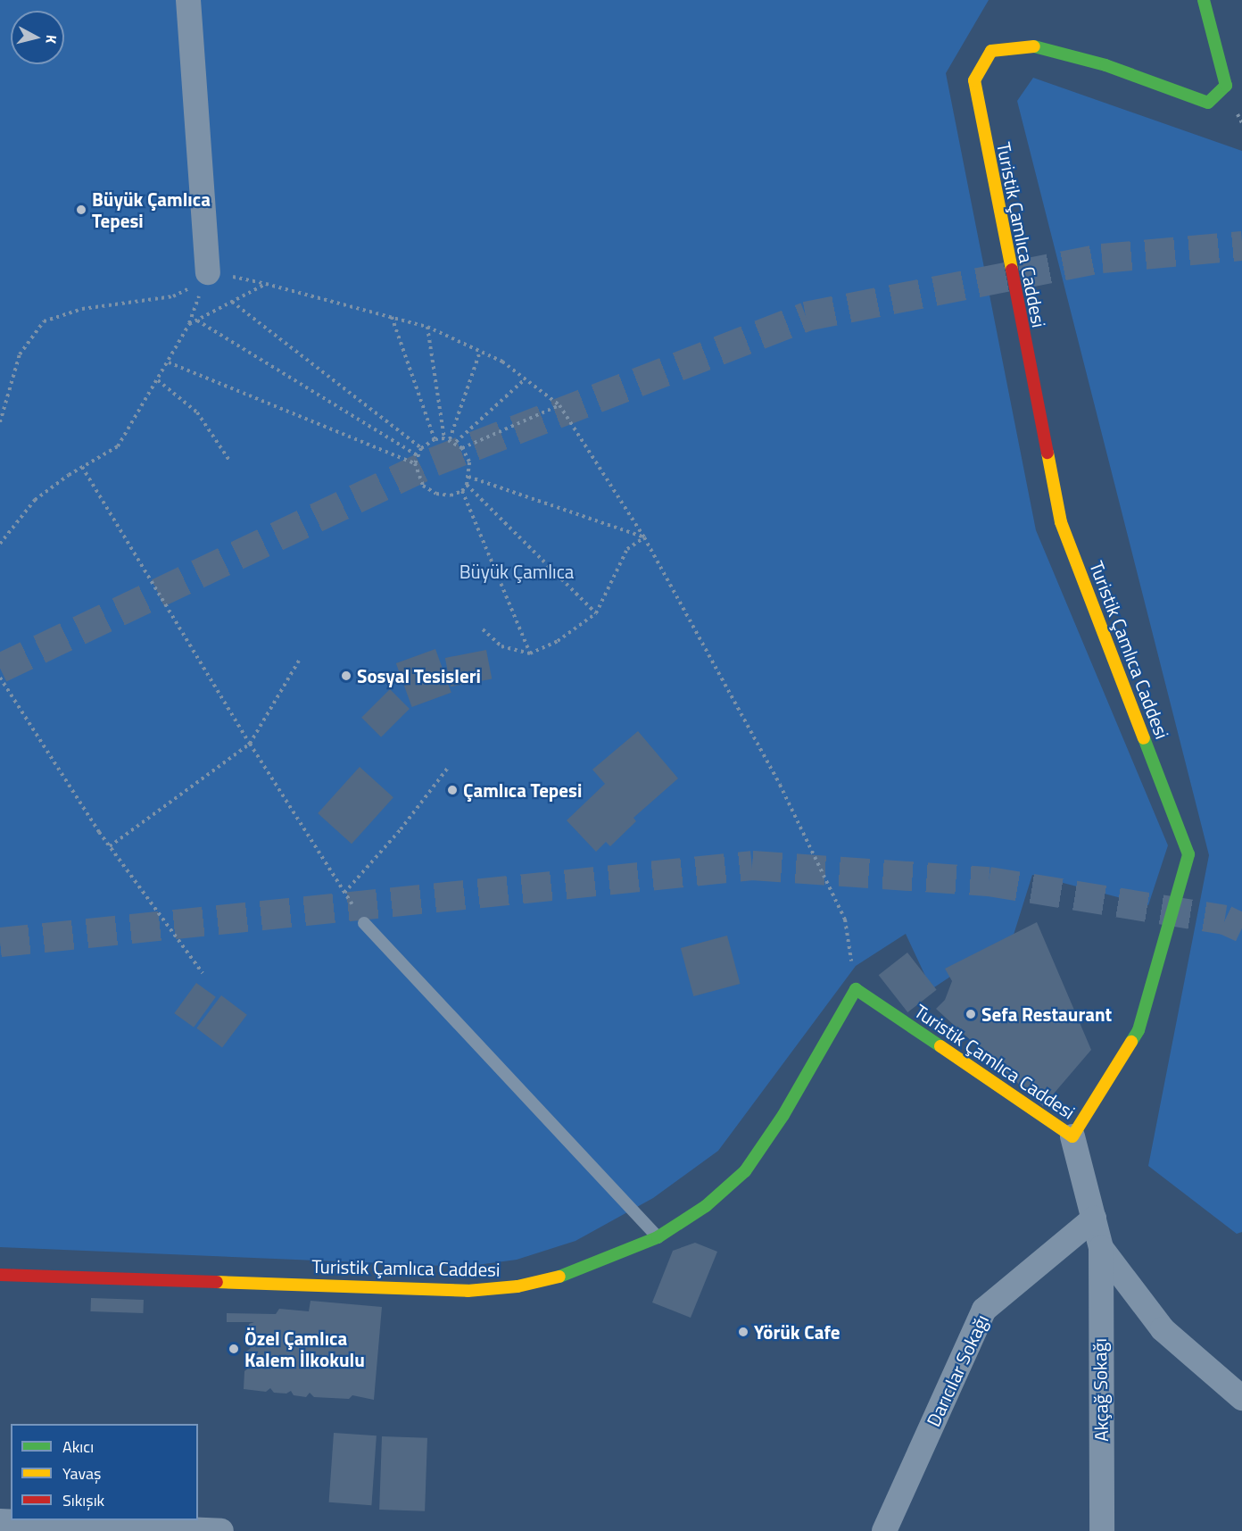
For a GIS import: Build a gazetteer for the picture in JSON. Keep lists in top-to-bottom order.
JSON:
{
  "streets": {
    "street": ["Turistik Çamlıca Caddesi", "Darıcılar Sokağı", "Akçağ Sokağı"]
  },
  "parks": ["Büyük Çamlıca"],
  "places": [
    "Büyük Çamlıca Tepesi",
    "Sosyal Tesisleri",
    "Çamlıca Tepesi",
    "Sefa Restaurant",
    "Yörük Cafe",
    "Özel Çamlıca Kalem İlkokulu"
  ],
  "legend": ["Akıcı", "Yavaş", "Sıkışık"],
  "north": "right"
}
